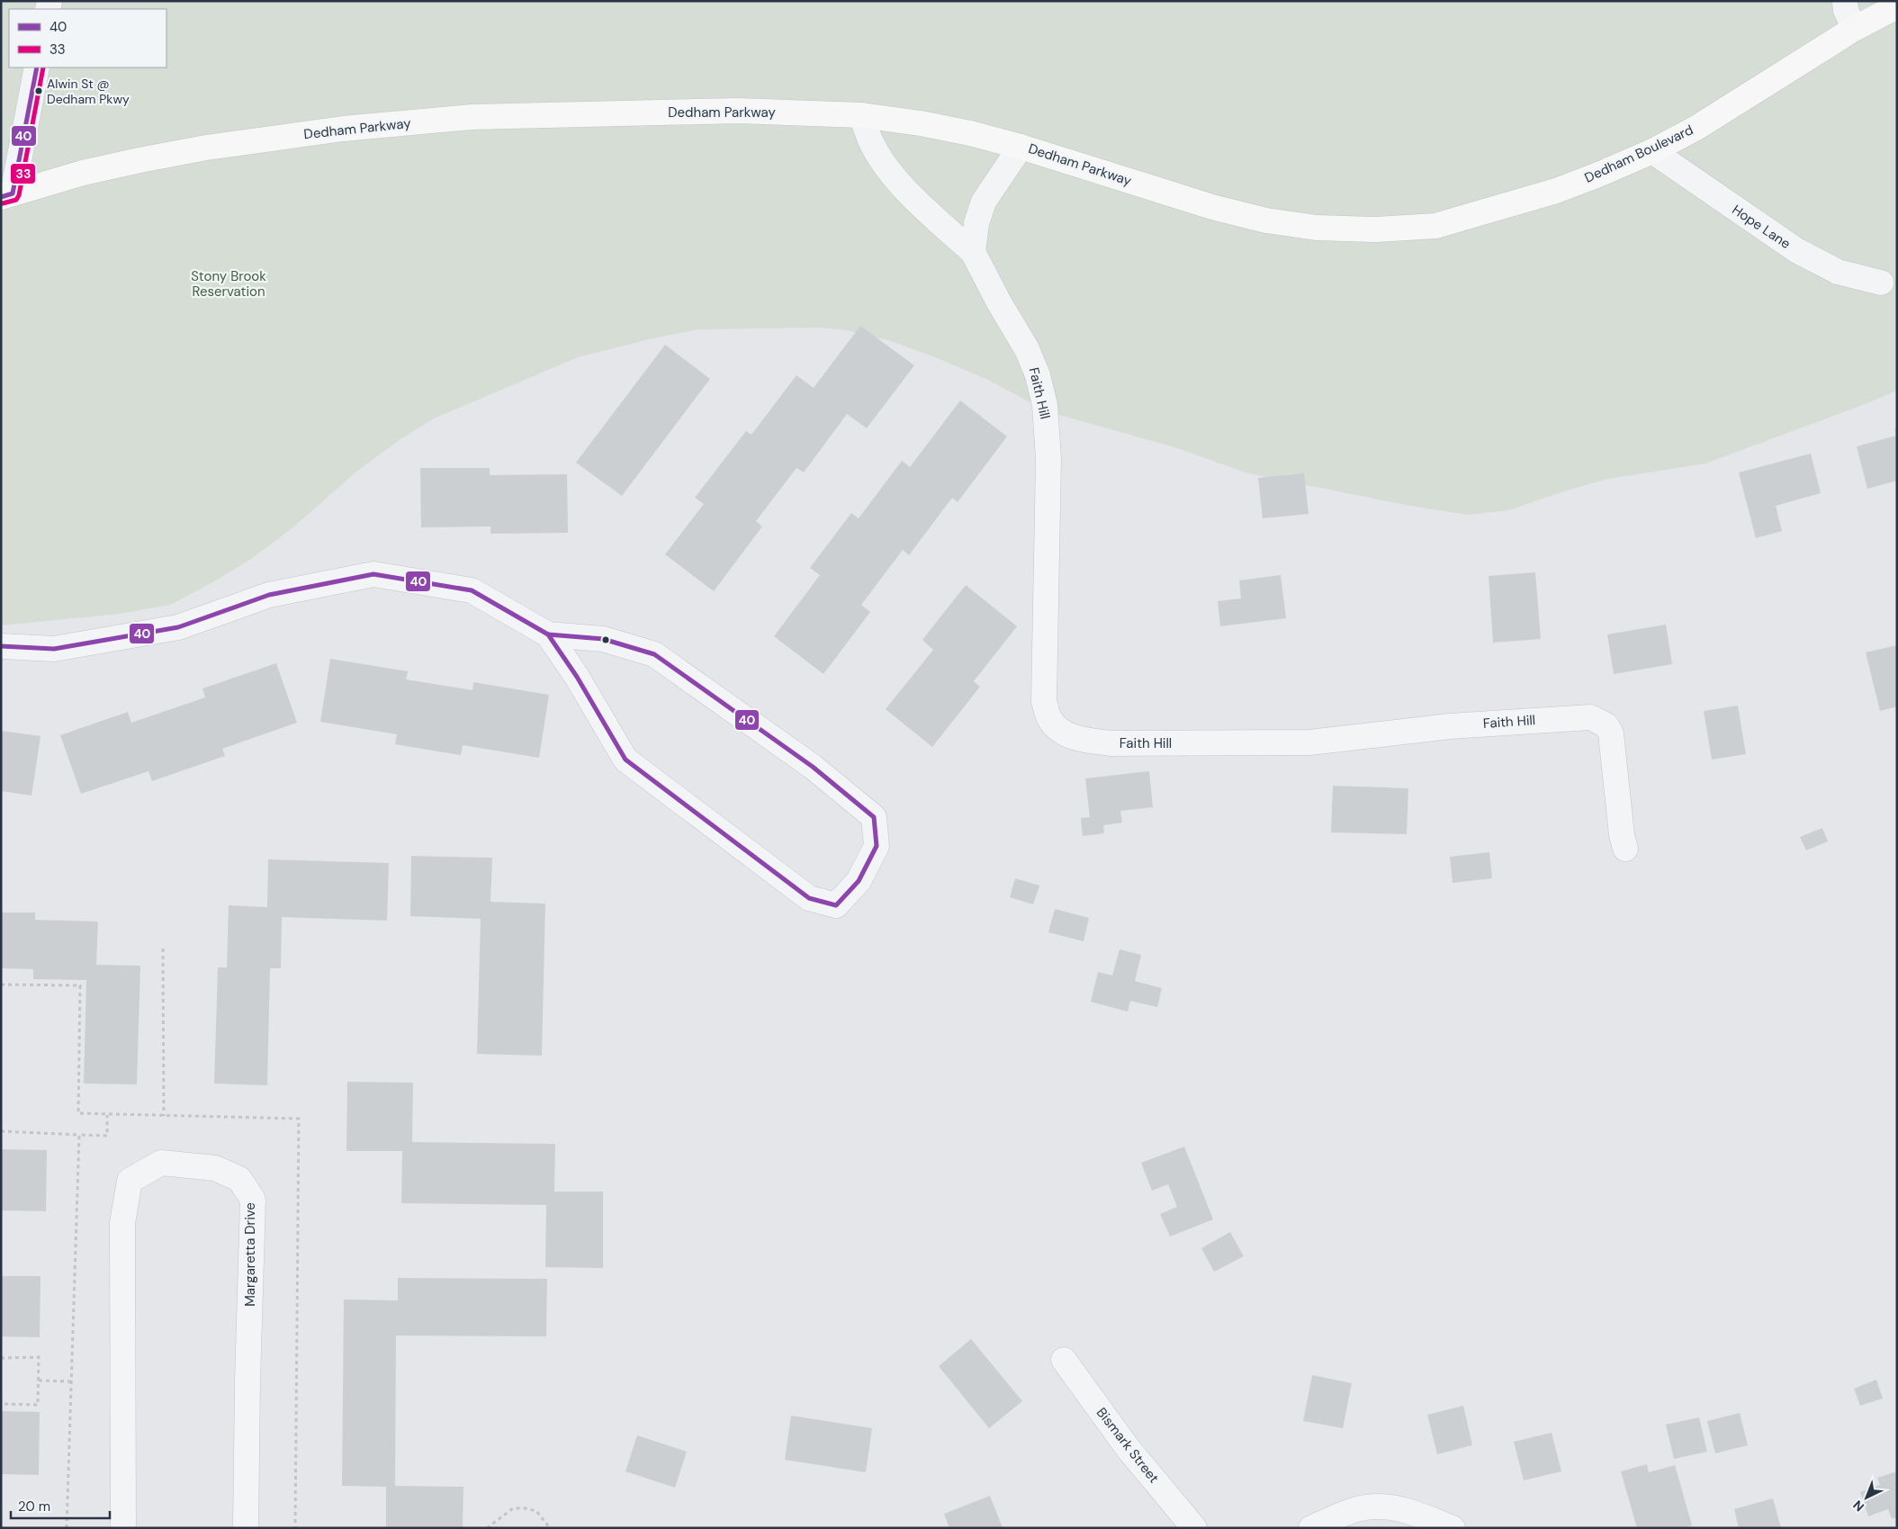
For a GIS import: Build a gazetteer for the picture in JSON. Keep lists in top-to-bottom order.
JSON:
{
  "streets": {
    "main road": ["Dedham Parkway", "Dedham Boulevard"],
    "street": [
      "Hope Lane",
      "Faith Hill",
      "Margaretta Drive",
      "Bismark Street"
    ]
  },
  "crossings": [
    ["Dedham Parkway", "Dedham Boulevard"],
    ["Dedham Parkway", "Faith Hill"],
    ["Dedham Boulevard", "Hope Lane"]
  ],
  "parks": ["Stony Brook Reservation"],
  "places": ["Alwin St @ Dedham Pkwy"],
  "lines": ["transit line 40", "transit line 33"],
  "legend": ["40", "33"],
  "scale_bar": "20 m",
  "north": "bottom left"
}
